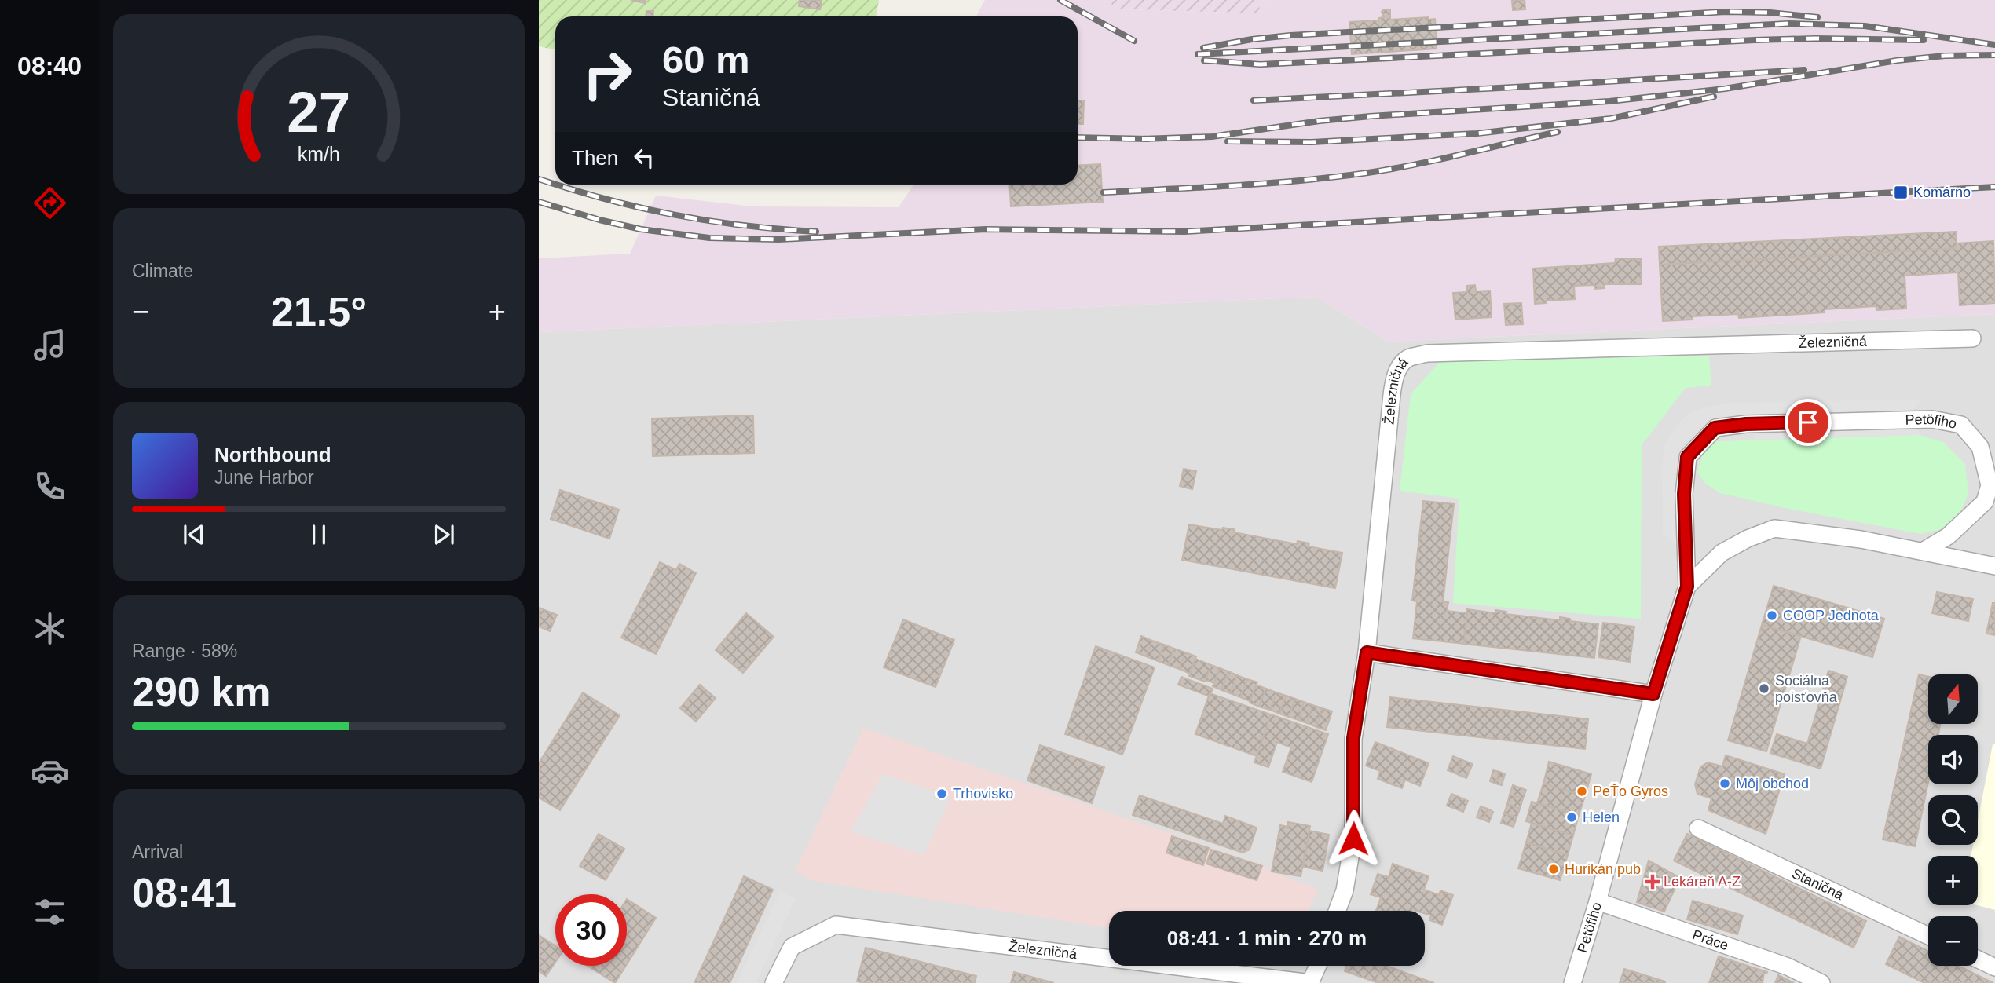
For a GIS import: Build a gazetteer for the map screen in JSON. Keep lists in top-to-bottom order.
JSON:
{
  "streets": {
    "street": [
      "Železničná",
      "Petöfiho",
      "Staničná",
      "Práce"
    ]
  },
  "crossings": [
    ["Petöfiho", "Práce"]
  ],
  "places": {
    "transit": ["Komárno"],
    "other": [
      "COOP Jednota",
      "Sociálna poisťovňa",
      "Môj obchod",
      "PeŤo Gyros",
      "Trhovisko",
      "Helen",
      "Hurikán pub"
    ],
    "health": ["Lekáreň A-Z"]
  },
  "north": "top",
  "page": {
    "tabs": "08:40",
    "turn": ["60 m", "Staničná"],
    "then": "Then",
    "tile": [
      "Climate",
      ["Range · 58%", "290 km"],
      ["Arrival", "08:41"]
    ],
    "heat": ["−", "21.5°", "+"],
    "song": ["Northbound", "June Harbor"],
    "map_buttons": ["+", "−"],
    "limit": "30",
    "trip": "08:41 · 1 min · 270 m",
    "gauge": ["27", "km/h"]
  }
}
